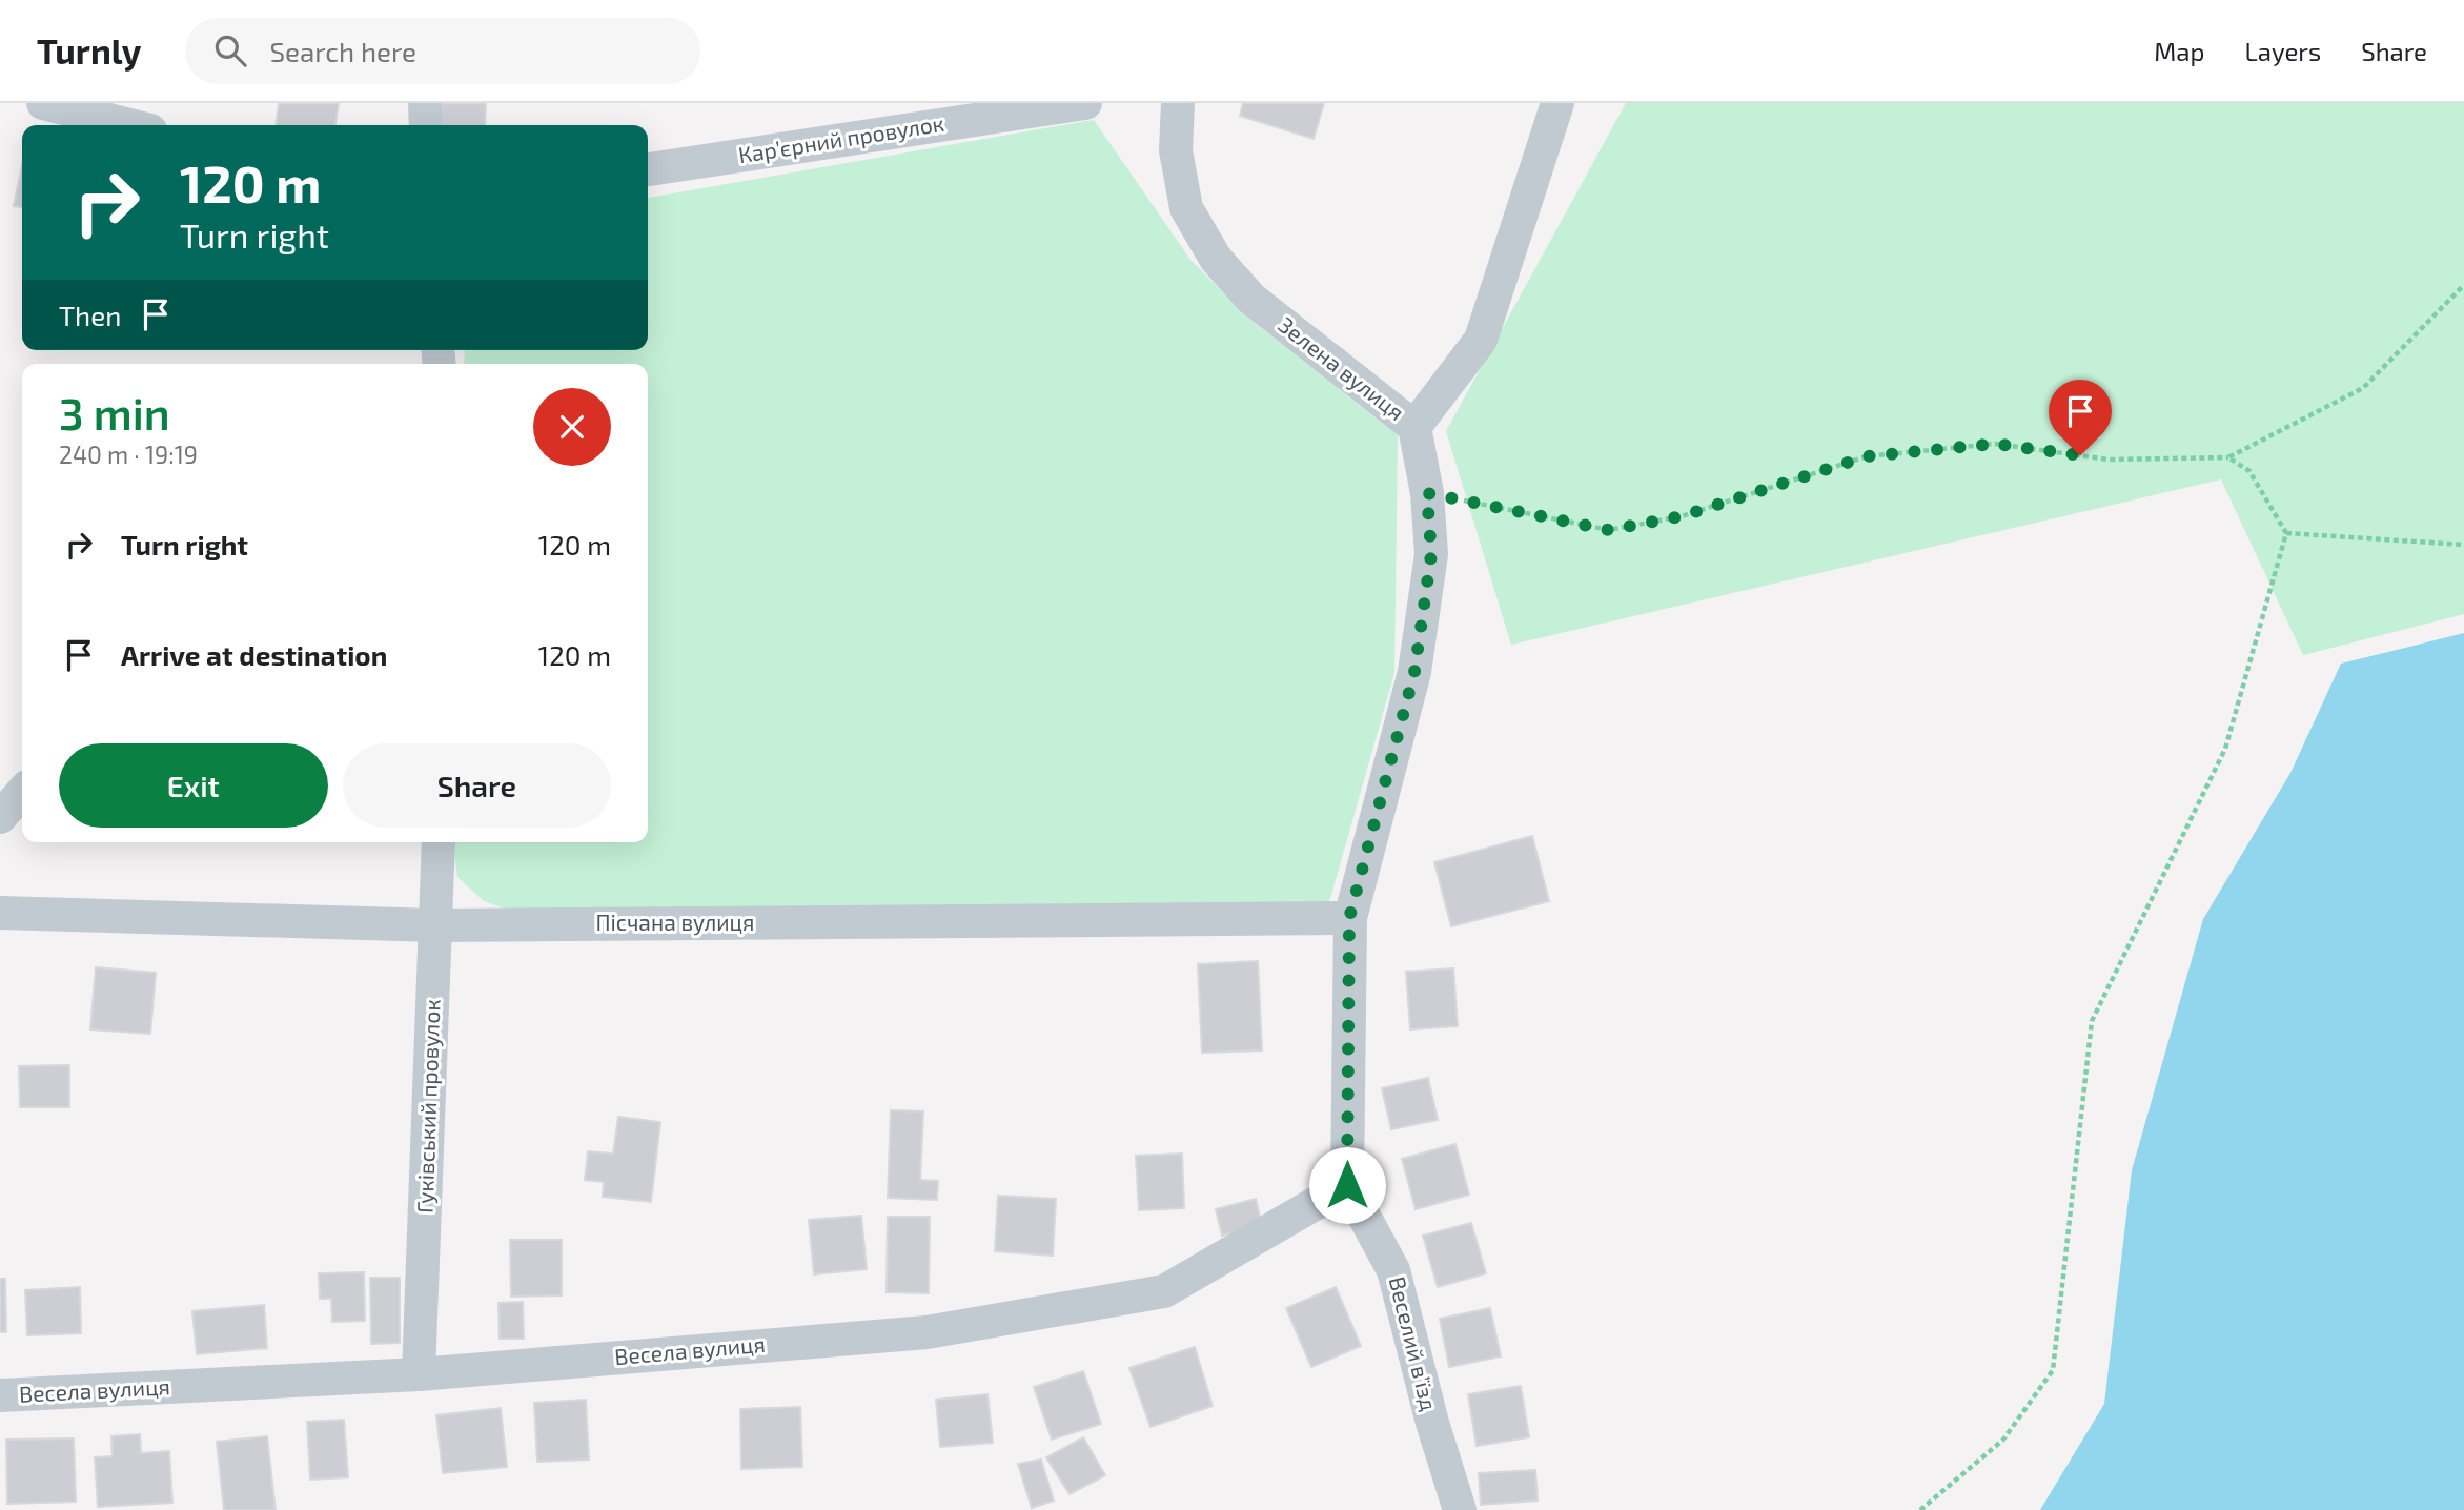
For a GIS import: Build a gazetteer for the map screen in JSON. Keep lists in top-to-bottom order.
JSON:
{
  "streets": {
    "street": [
      "Кар’єрний провулок",
      "Зелена вулиця",
      "Пісчана вулиця",
      "Гуківський провулок",
      "Веселий в’їзд",
      "Весела вулиця"
    ]
  },
  "crossings": [
    ["Зелена вулиця", "Пісчана вулиця"],
    ["Зелена вулиця", "Веселий в’їзд"],
    ["Зелена вулиця", "Весела вулиця"],
    ["Пісчана вулиця", "Гуківський провулок"],
    ["Гуківський провулок", "Весела вулиця"],
    ["Веселий в’їзд", "Весела вулиця"]
  ],
  "page": {
    "header": "Turnly",
    "search": "Search here",
    "nav": ["Map", "Layers", "Share"],
    "turn": ["120 m", "Turn right"],
    "then": "Then",
    "heading": ["3 min", "240 m · 19:19"],
    "list": [
      {
        "name": "Turn right",
        "value": "120 m"
      },
      {
        "name": "Arrive at destination",
        "value": "120 m"
      }
    ],
    "buttons": ["Exit", "Share"]
  }
}
